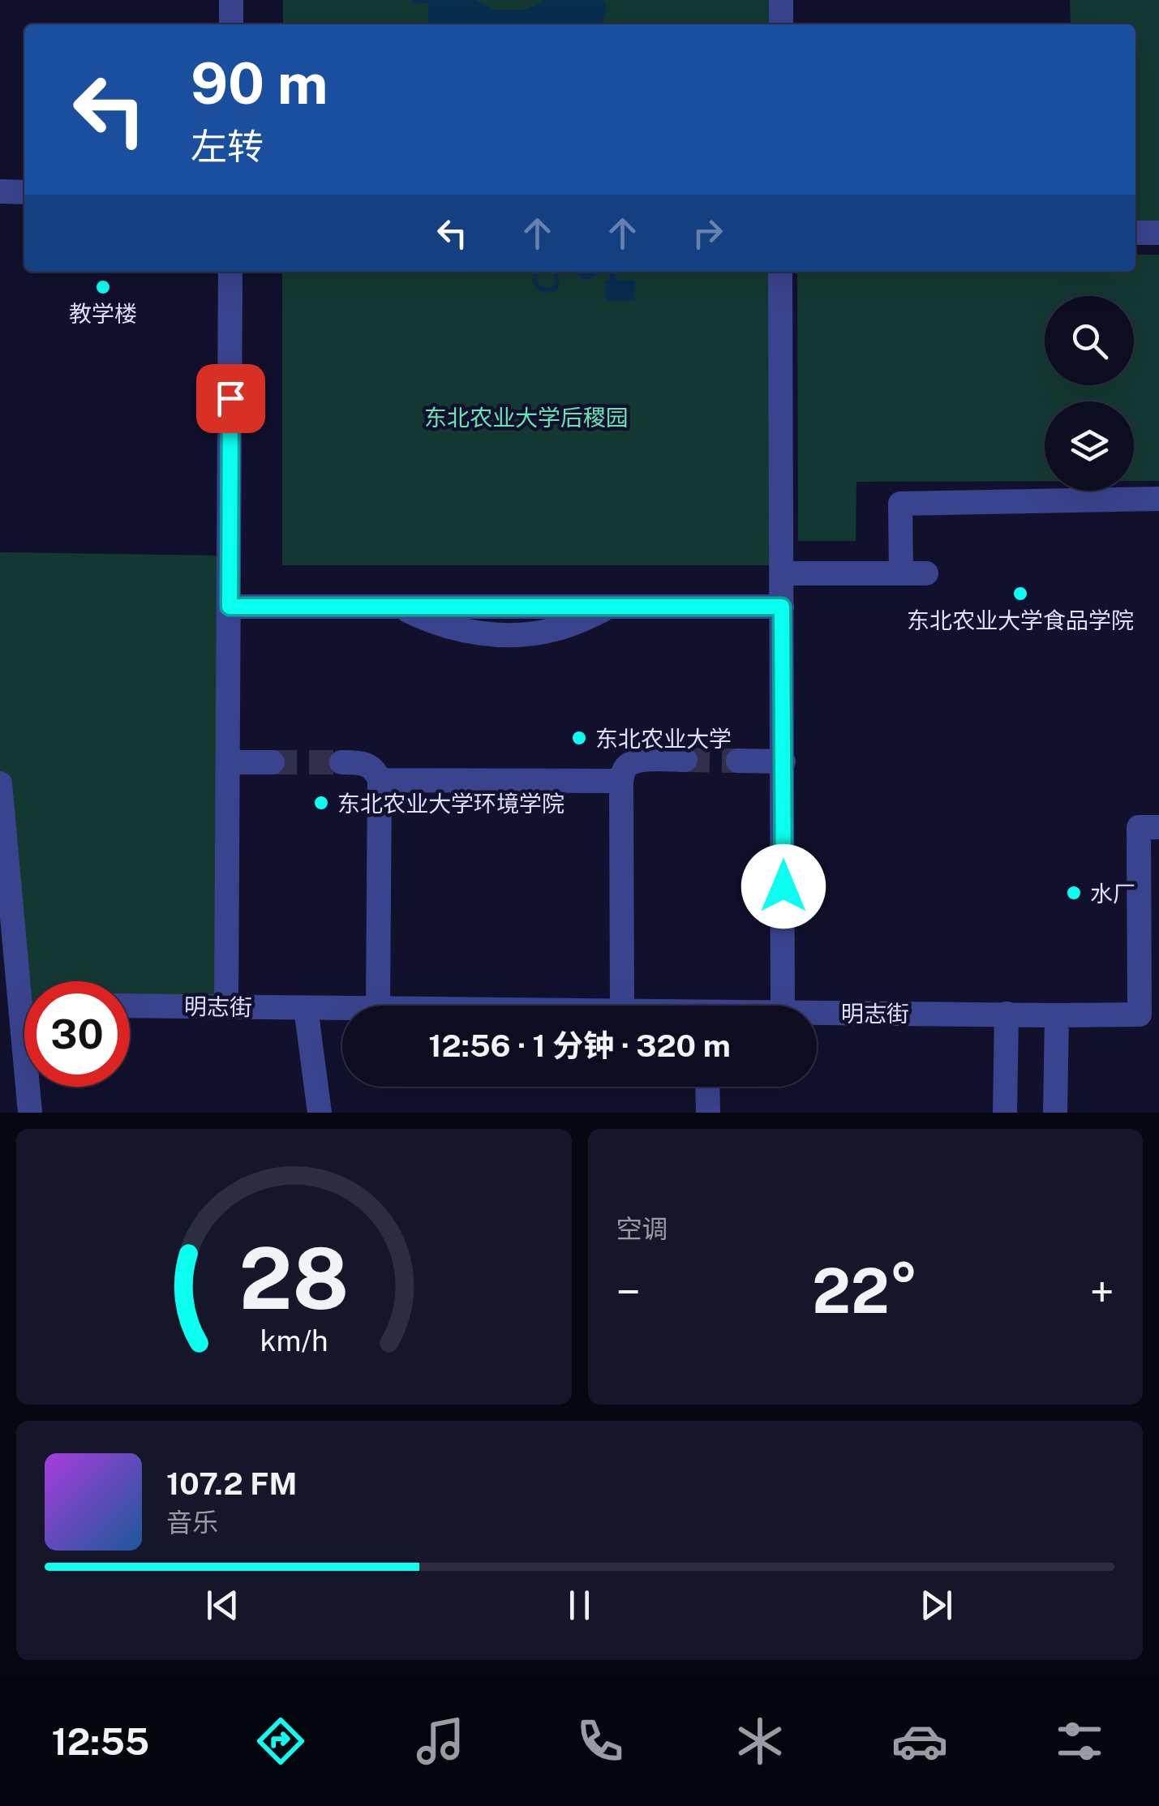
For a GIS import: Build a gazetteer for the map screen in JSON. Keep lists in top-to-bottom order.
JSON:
{
  "streets": {
    "street": ["明志街"]
  },
  "parks": ["东北农业大学后稷园"],
  "places": [
    "教学楼",
    "东北农业大学食品学院",
    "东北农业大学",
    "东北农业大学环境学院",
    "水厂"
  ],
  "page": {
    "turn": ["90 m", "左转"],
    "limit": "30",
    "trip": "12:56 · 1 分钟 · 320 m",
    "tile": "空调",
    "heat": ["−", "22°", "+"],
    "song": ["107.2 FM", "音乐"],
    "tabs": "12:55",
    "gauge": ["28", "km/h"]
  }
}
